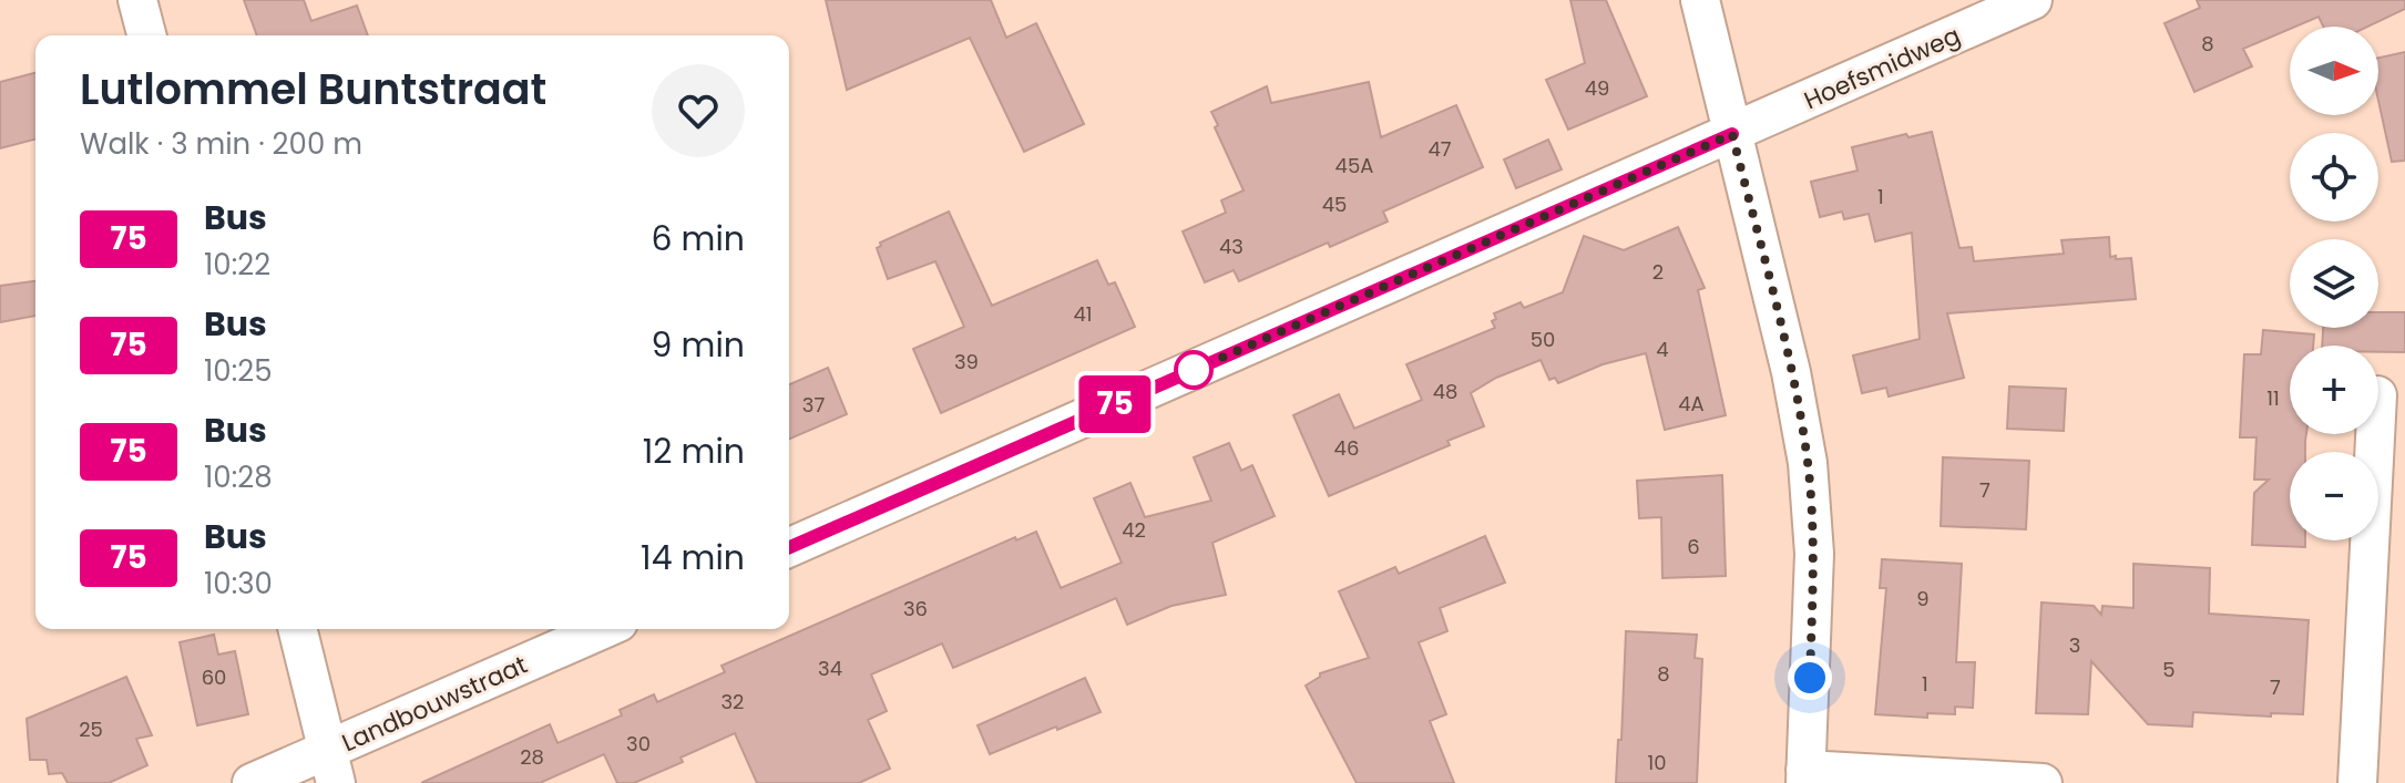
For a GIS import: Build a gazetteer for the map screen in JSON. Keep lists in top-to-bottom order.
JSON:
{
  "streets": {
    "street": ["Hoefsmidweg", "Landbouwstraat"]
  },
  "lines": ["bus line 75"],
  "house_numbers": [
    "8",
    "49",
    "47",
    "45A",
    "1",
    "45",
    "43",
    "2",
    "41",
    "50",
    "4",
    "39",
    "48",
    "11",
    "4A",
    "37",
    "46",
    "7",
    "42",
    "6",
    "9",
    "36",
    "3",
    "34",
    "5",
    "8",
    "60",
    "1",
    "7",
    "32",
    "25",
    "30",
    "28",
    "10"
  ],
  "north": "right",
  "page": {
    "on_map": "75",
    "map_buttons": ["+", "−"],
    "heading": ["Lutlommel Buntstraat", "Walk · 3 min · 200 m"],
    "list": [
      {
        "mark": "75",
        "name": "Bus",
        "note": "10:22",
        "value": "6 min"
      },
      {
        "mark": "75",
        "name": "Bus",
        "note": "10:25",
        "value": "9 min"
      },
      {
        "mark": "75",
        "name": "Bus",
        "note": "10:28",
        "value": "12 min"
      },
      {
        "mark": "75",
        "name": "Bus",
        "note": "10:30",
        "value": "14 min"
      }
    ]
  }
}
